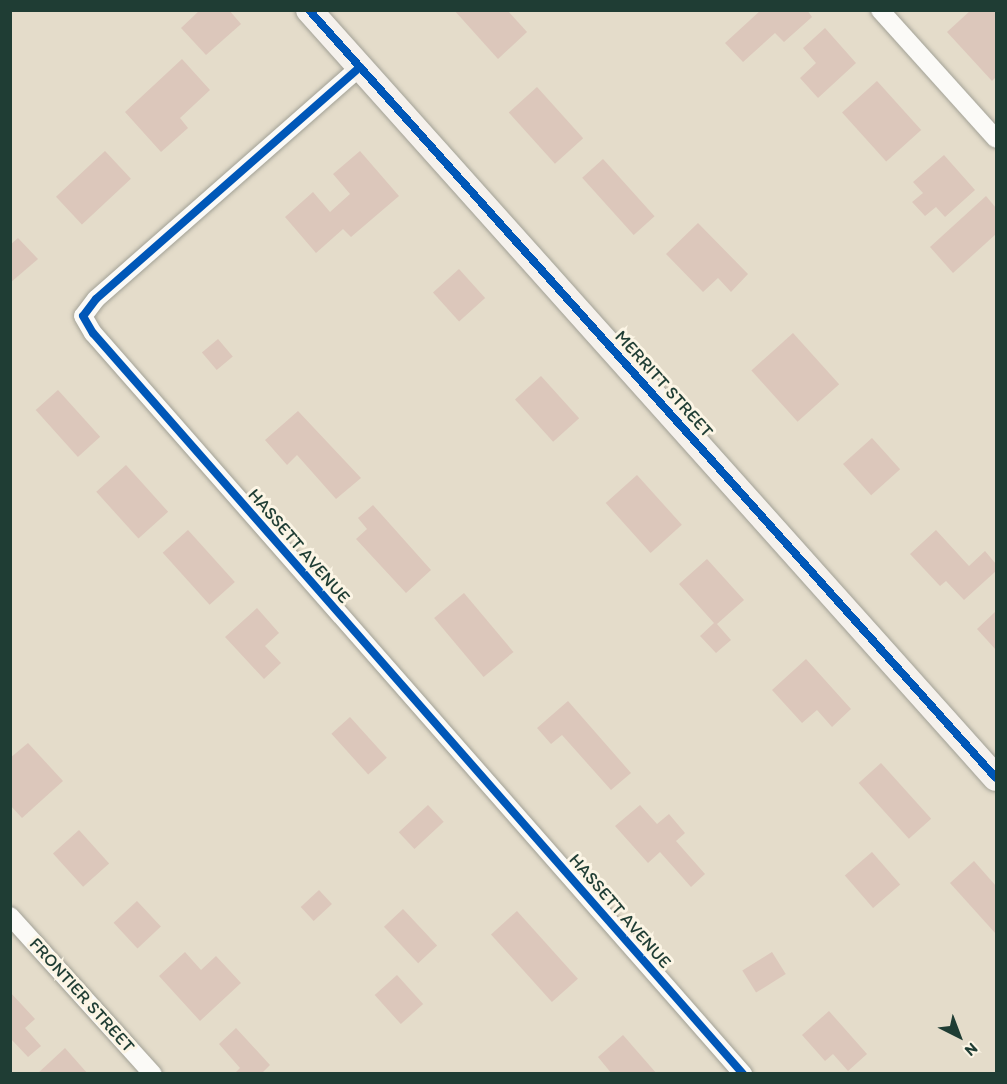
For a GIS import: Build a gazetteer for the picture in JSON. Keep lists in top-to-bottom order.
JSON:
{
  "streets": {
    "street": ["MERRITT STREET", "HASSETT AVENUE", "FRONTIER STREET"]
  },
  "crossings": [
    ["MERRITT STREET", "HASSETT AVENUE"]
  ],
  "north": "bottom right"
}
